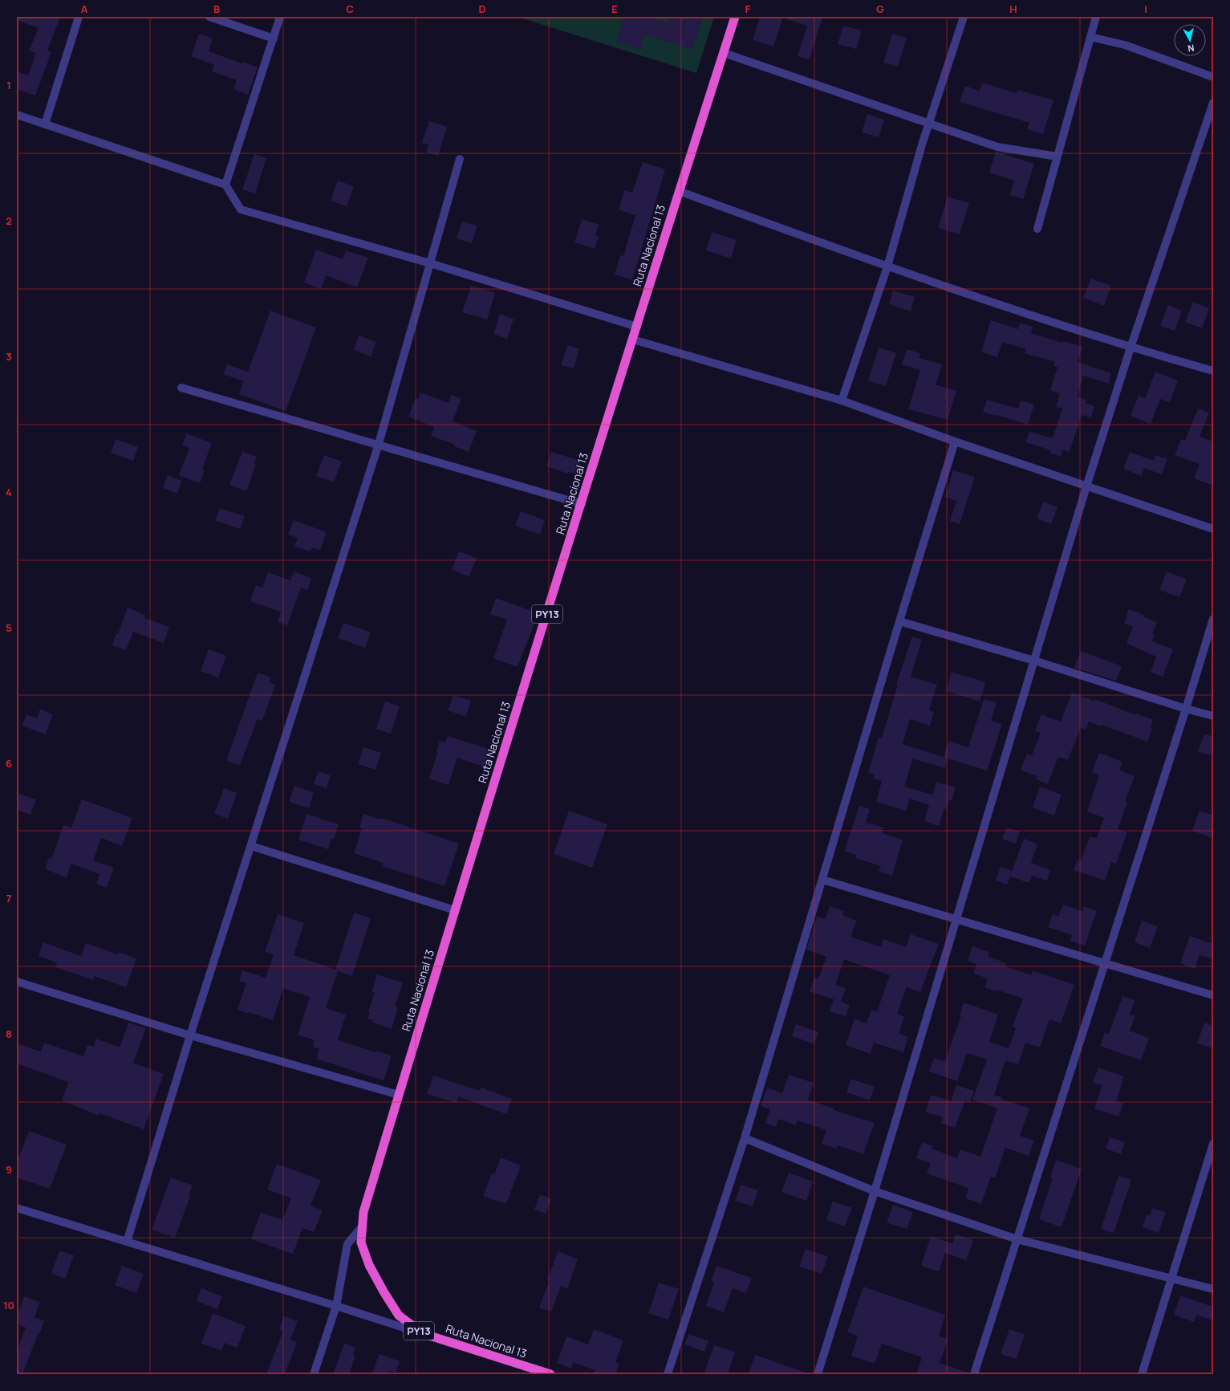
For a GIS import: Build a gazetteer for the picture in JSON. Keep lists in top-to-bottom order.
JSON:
{
  "streets": {
    "highway": ["Ruta Nacional 13", "PY13"]
  },
  "north": "bottom",
  "grid": {
    "columns": [
      "A",
      "B",
      "C",
      "D",
      "E",
      "F",
      "G",
      "H",
      "I"
    ],
    "rows": [
      "1",
      "2",
      "3",
      "4",
      "5",
      "6",
      "7",
      "8",
      "9",
      "10"
    ]
  }
}
